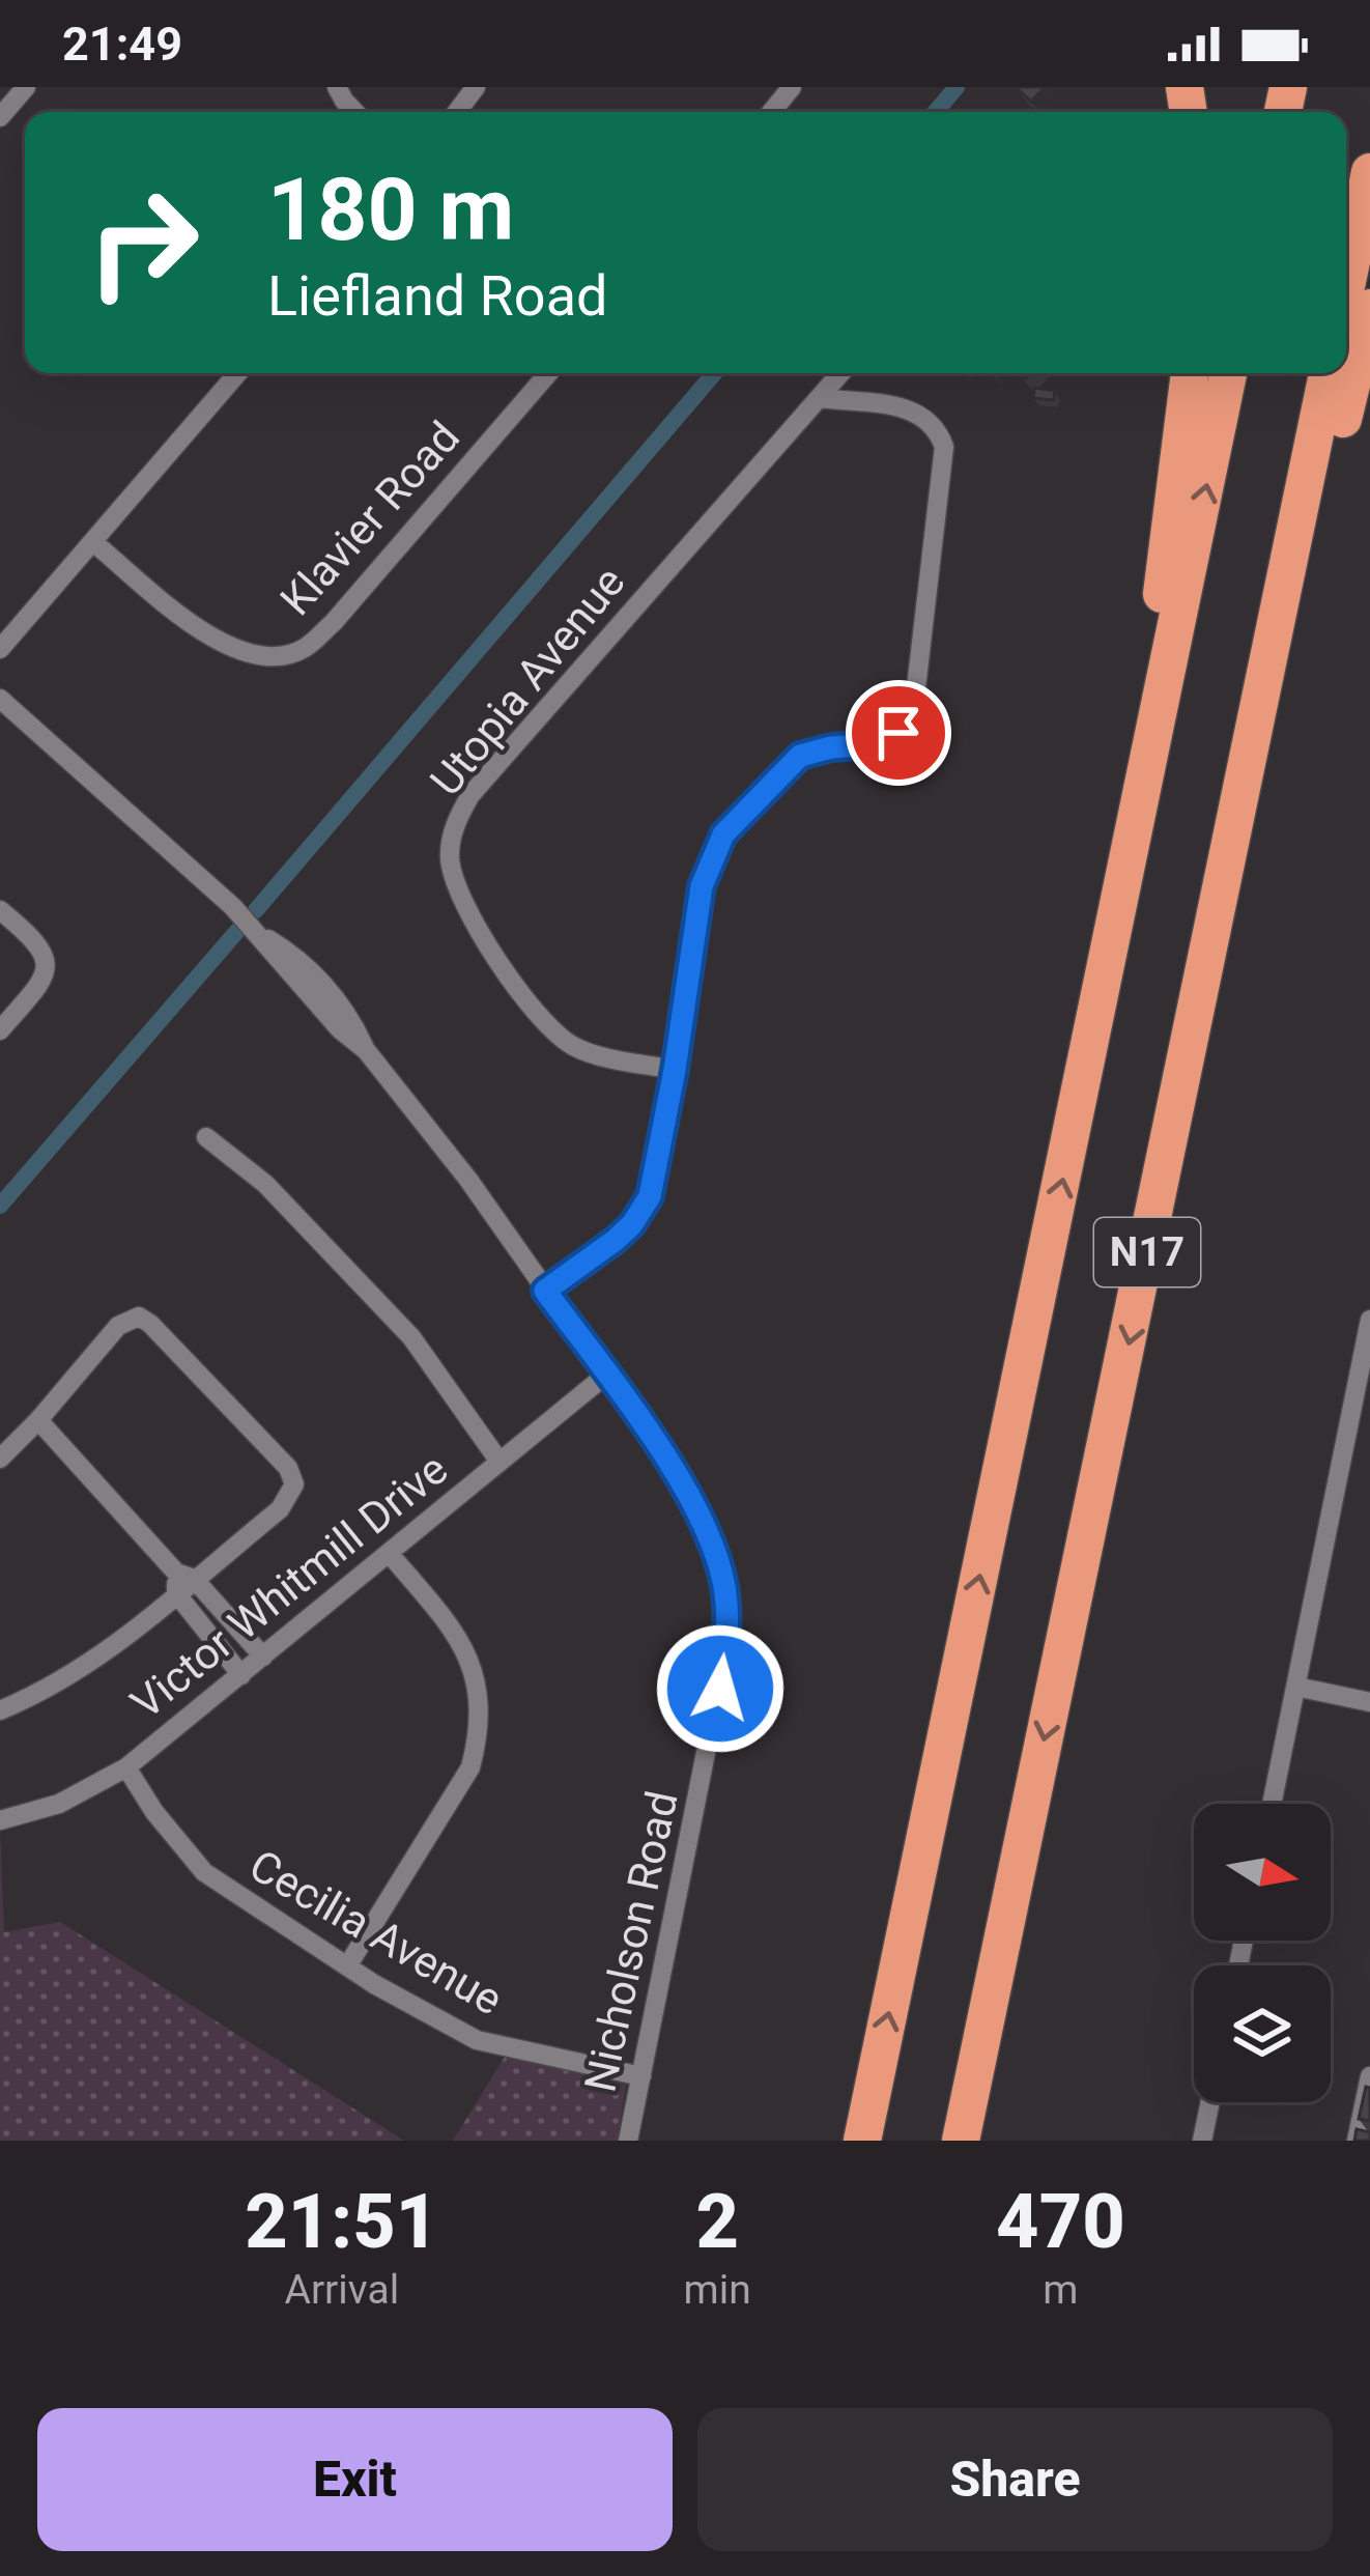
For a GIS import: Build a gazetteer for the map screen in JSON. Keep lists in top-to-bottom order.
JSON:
{
  "streets": {
    "highway": ["N17"],
    "street": [
      "Klavier Road",
      "Utopia Avenue",
      "Victor Whitmill Drive",
      "Cecilia Avenue",
      "Nicholson Road"
    ]
  },
  "crossings": [
    ["Victor Whitmill Drive", "Cecilia Avenue"],
    ["Victor Whitmill Drive", "Nicholson Road"],
    ["Cecilia Avenue", "Nicholson Road"]
  ],
  "north": "right",
  "page": {
    "status": "21:49",
    "turn": ["180 m", "Liefland Road"],
    "eta": [
      "21:51",
      "Arrival",
      "2",
      "min",
      "470",
      "m"
    ],
    "buttons": ["Exit", "Share"]
  }
}
